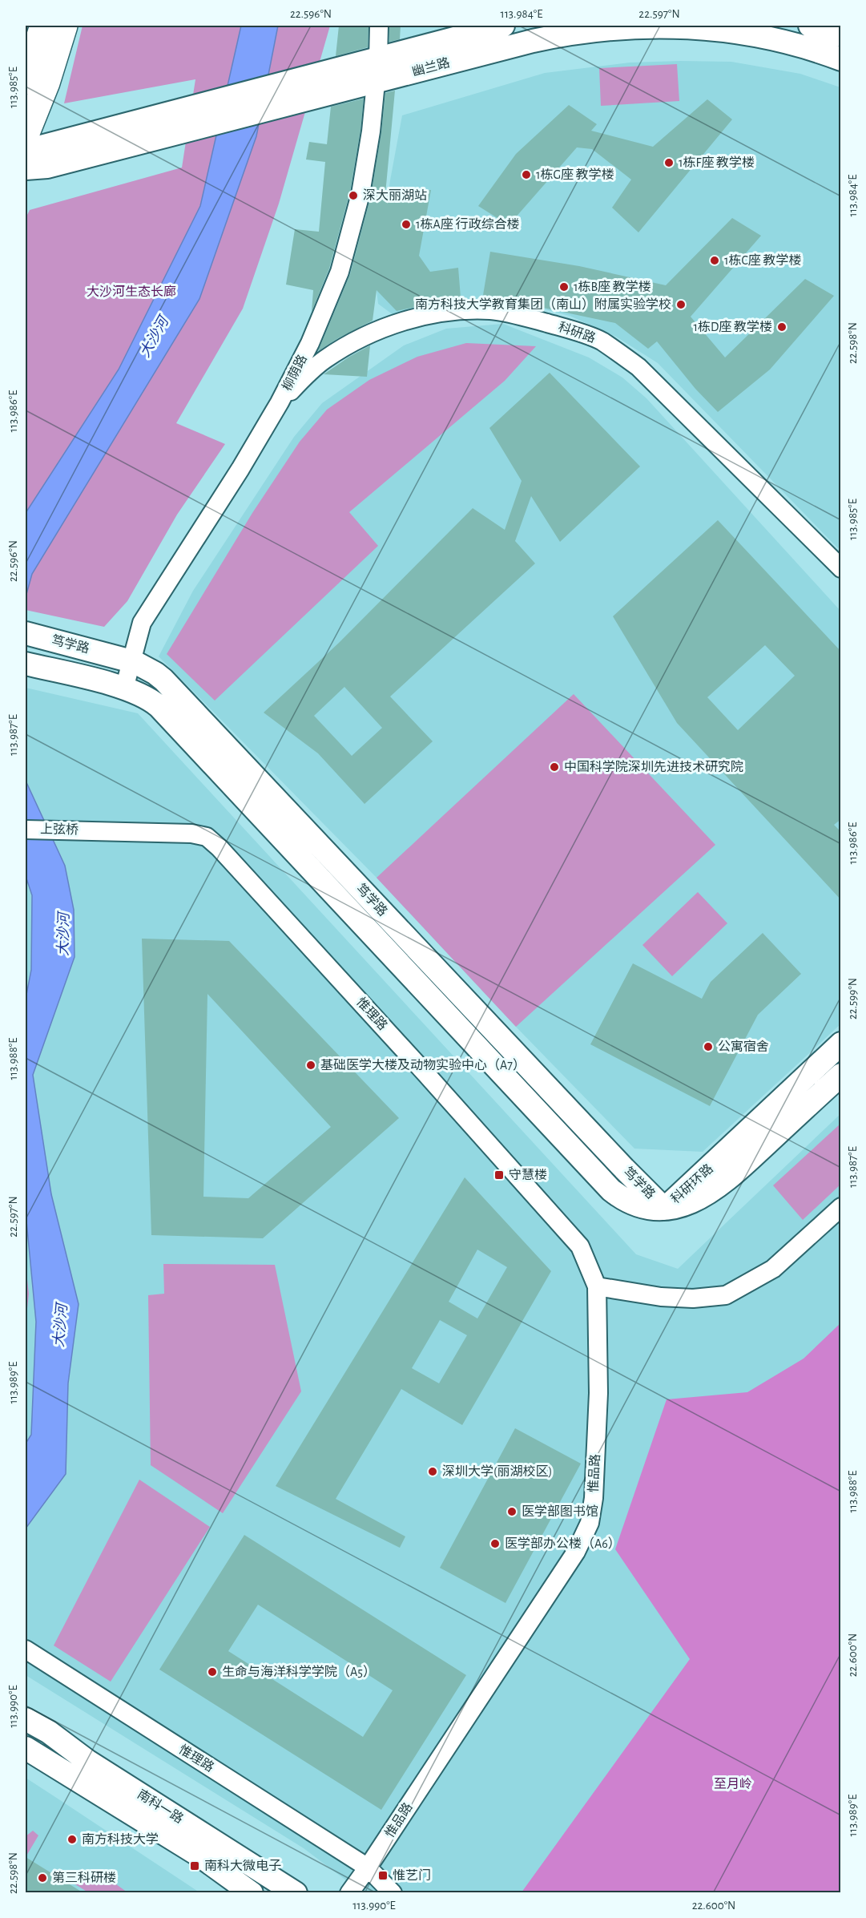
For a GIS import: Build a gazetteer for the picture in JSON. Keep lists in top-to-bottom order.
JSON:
{
  "streets": {
    "street": [
      "幽兰路",
      "科研路",
      "柳荫路",
      "笃学路",
      "上弦桥",
      "惟理路",
      "科研环路",
      "惟品路",
      "南科一路"
    ]
  },
  "crossings": [
    ["幽兰路", "柳荫路"],
    ["科研路", "柳荫路"],
    ["柳荫路", "笃学路"],
    ["笃学路", "科研环路"],
    ["上弦桥", "惟理路"],
    ["惟理路", "惟品路"]
  ],
  "water": ["大沙河"],
  "parks": ["大沙河生态长廊", "至月岭"],
  "places": {
    "other": [
      "1栋F座 教学楼",
      "1栋G座 教学楼",
      "深大丽湖站",
      "1栋A座 行政综合楼",
      "1栋C座 教学楼",
      "1栋B座 教学楼",
      "南方科技大学教育集团（南山）附属实验学校",
      "1栋D座 教学楼",
      "中国科学院深圳先进技术研究院",
      "公寓宿舍",
      "基础医学大楼及动物实验中心（A7）",
      "深圳大学(丽湖校区)",
      "医学部图书馆",
      "医学部办公楼（A6）",
      "生命与海洋科学学院（A5）",
      "南方科技大学",
      "第三科研楼"
    ],
    "transit": ["守慧楼", "南科大微电子", "惟艺门"]
  },
  "coordinates": [
    "22.596°N",
    "113.984°E",
    "22.597°N",
    "113.985°E",
    "22.598°N",
    "113.986°E",
    "113.987°E",
    "22.599°N",
    "113.988°E",
    "113.989°E",
    "22.600°N",
    "113.990°E"
  ]
}
